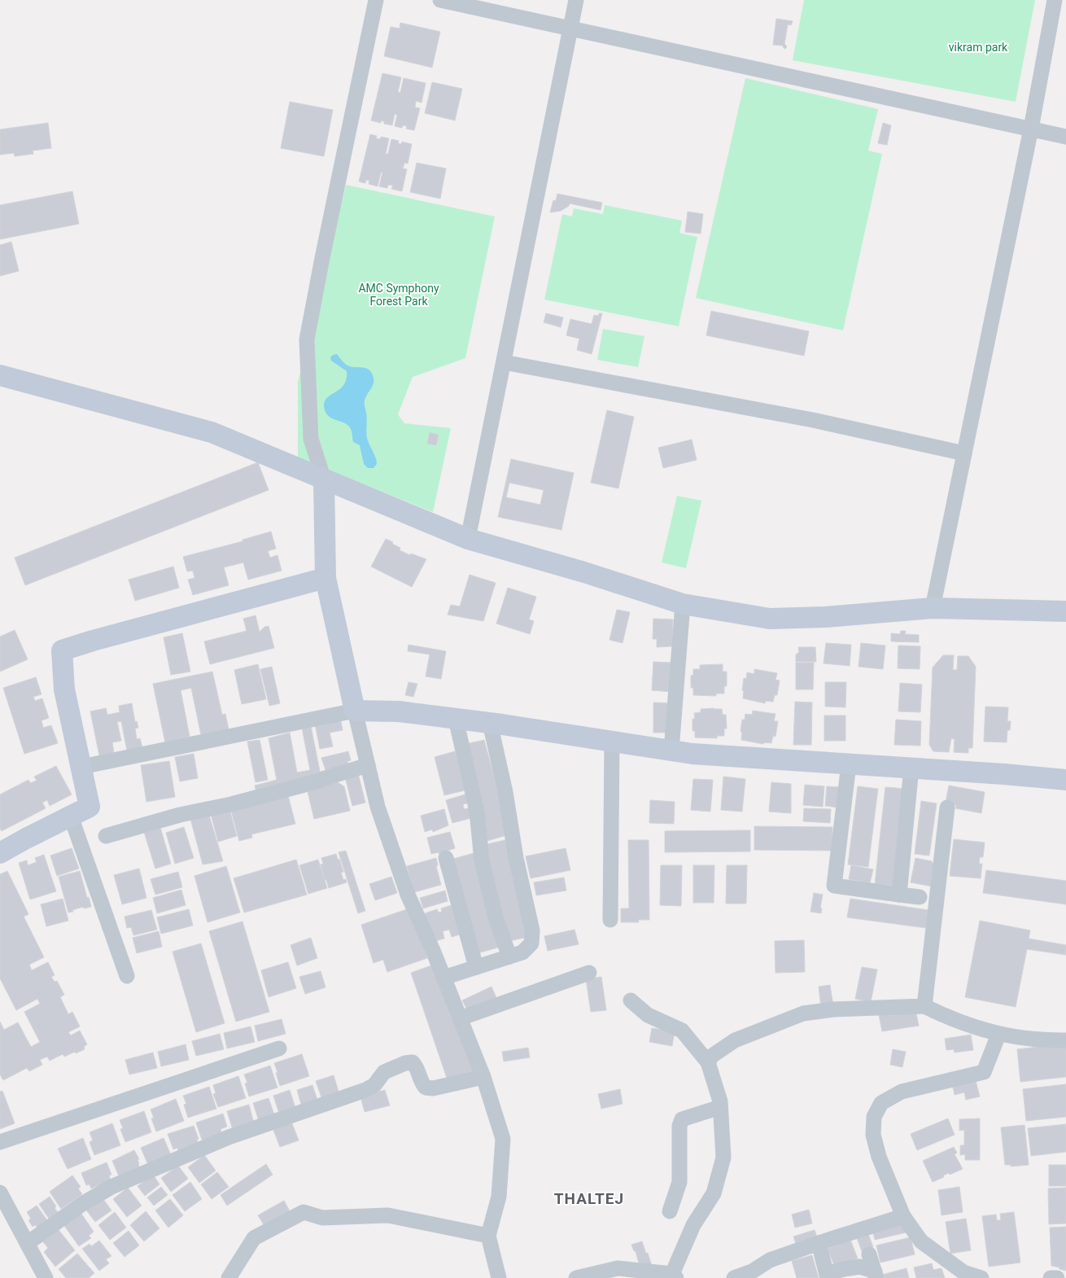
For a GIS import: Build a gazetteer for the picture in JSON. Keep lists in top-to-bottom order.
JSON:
{
  "districts": ["THALTEJ"],
  "parks": ["vikram park", "AMC Symphony Forest Park"]
}
